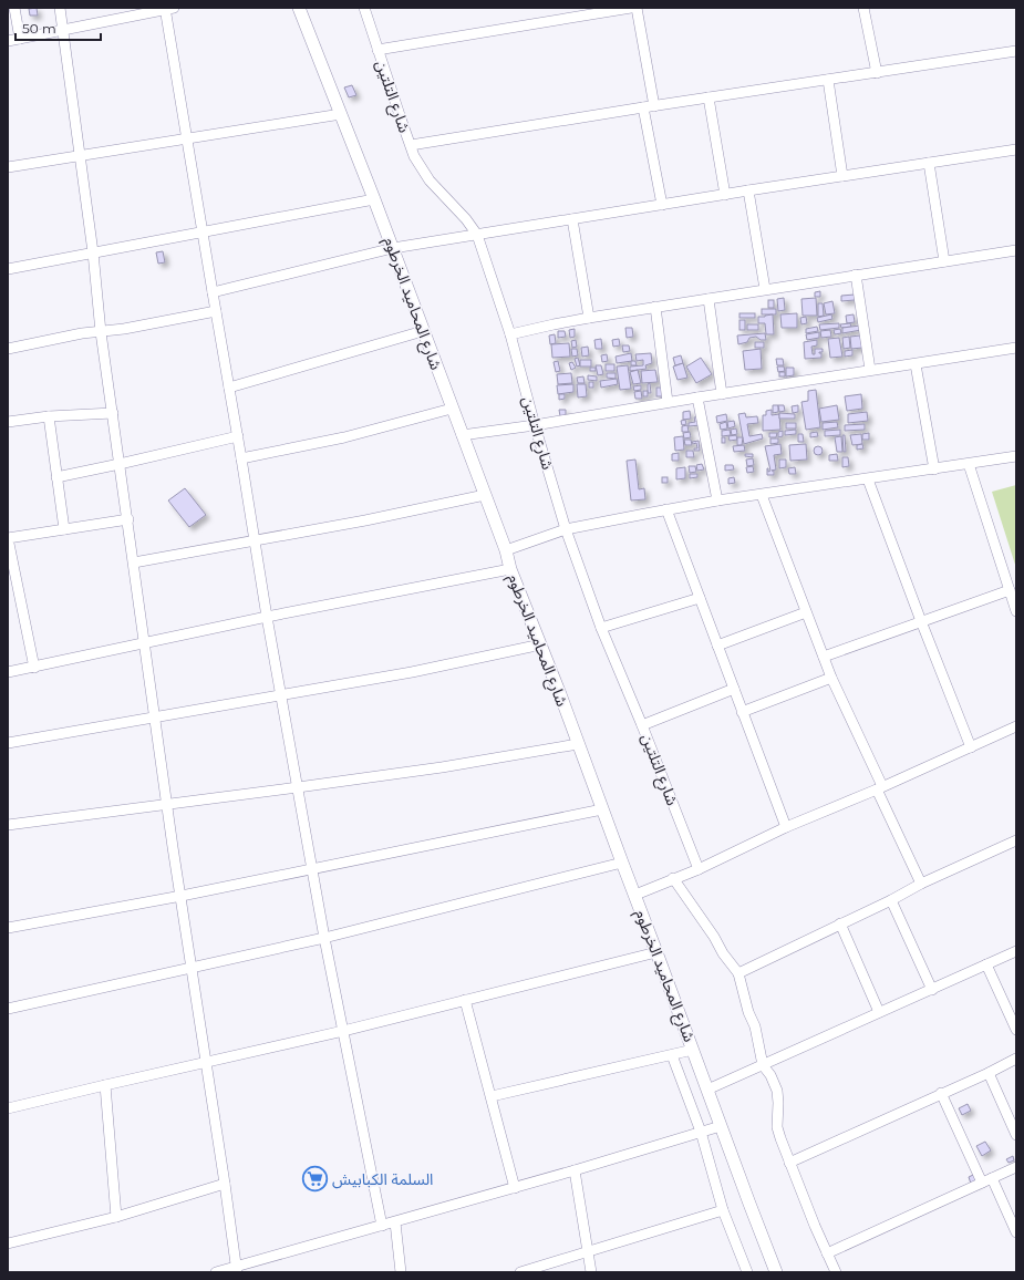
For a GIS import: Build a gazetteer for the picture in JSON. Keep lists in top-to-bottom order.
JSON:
{
  "streets": {
    "street": ["شارع التلتين", "شارع المحاميد الخرطوم"]
  },
  "places": {
    "supermarket": ["السلمة الكبابيش"]
  },
  "scale_bar": "50 m"
}
